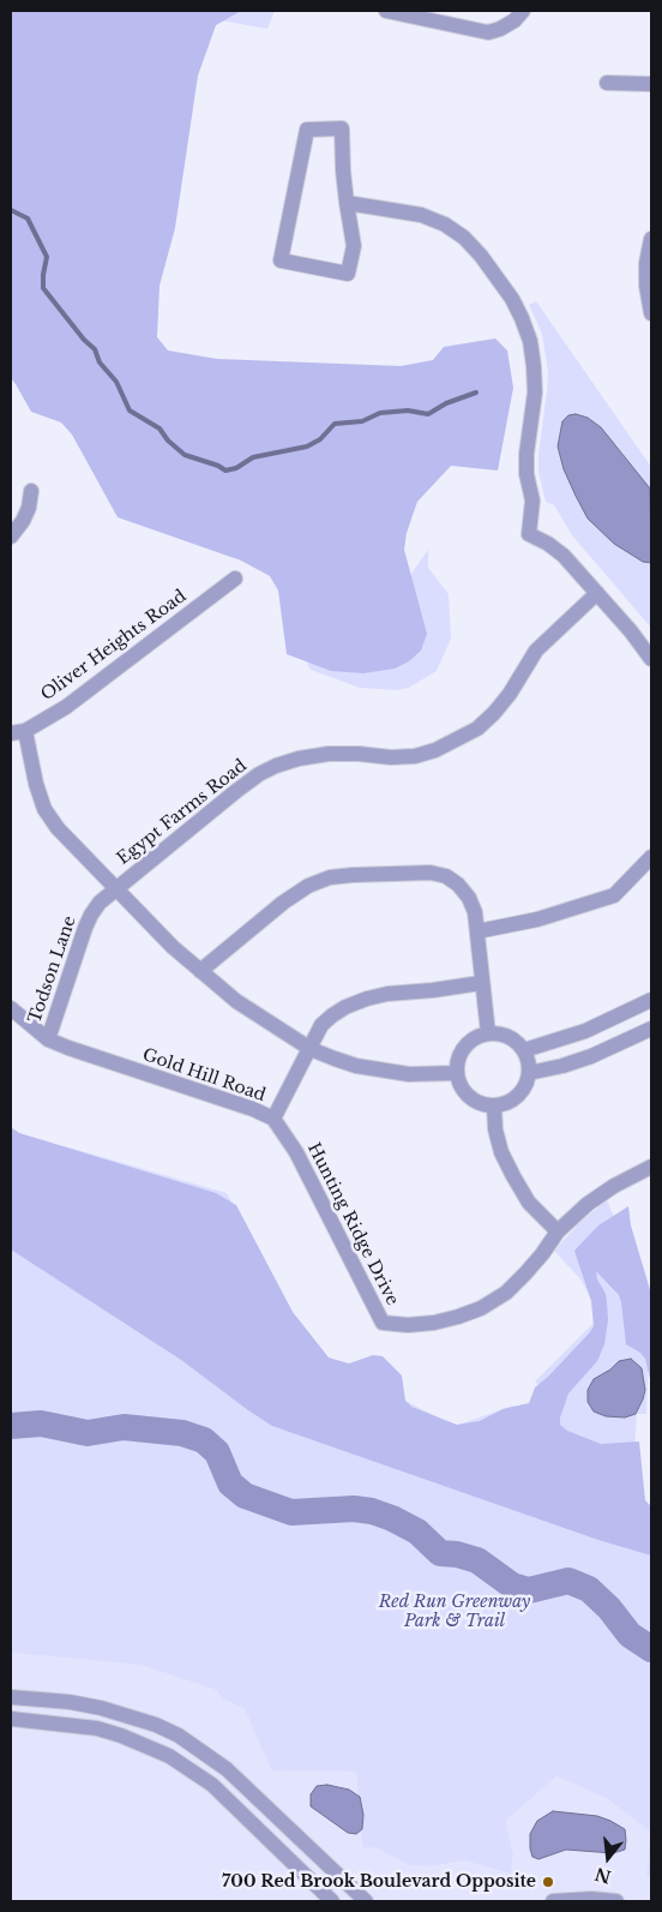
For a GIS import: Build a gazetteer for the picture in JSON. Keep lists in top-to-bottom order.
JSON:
{
  "streets": {
    "street": [
      "Oliver Heights Road",
      "Egypt Farms Road",
      "Todson Lane",
      "Gold Hill Road",
      "Hunting Ridge Drive"
    ]
  },
  "crossings": [
    ["Egypt Farms Road", "Todson Lane"],
    ["Todson Lane", "Gold Hill Road"],
    ["Gold Hill Road", "Hunting Ridge Drive"]
  ],
  "parks": ["Red Run Greenway Park & Trail"],
  "places": ["700 Red Brook Boulevard Opposite"],
  "north": "bottom"
}
